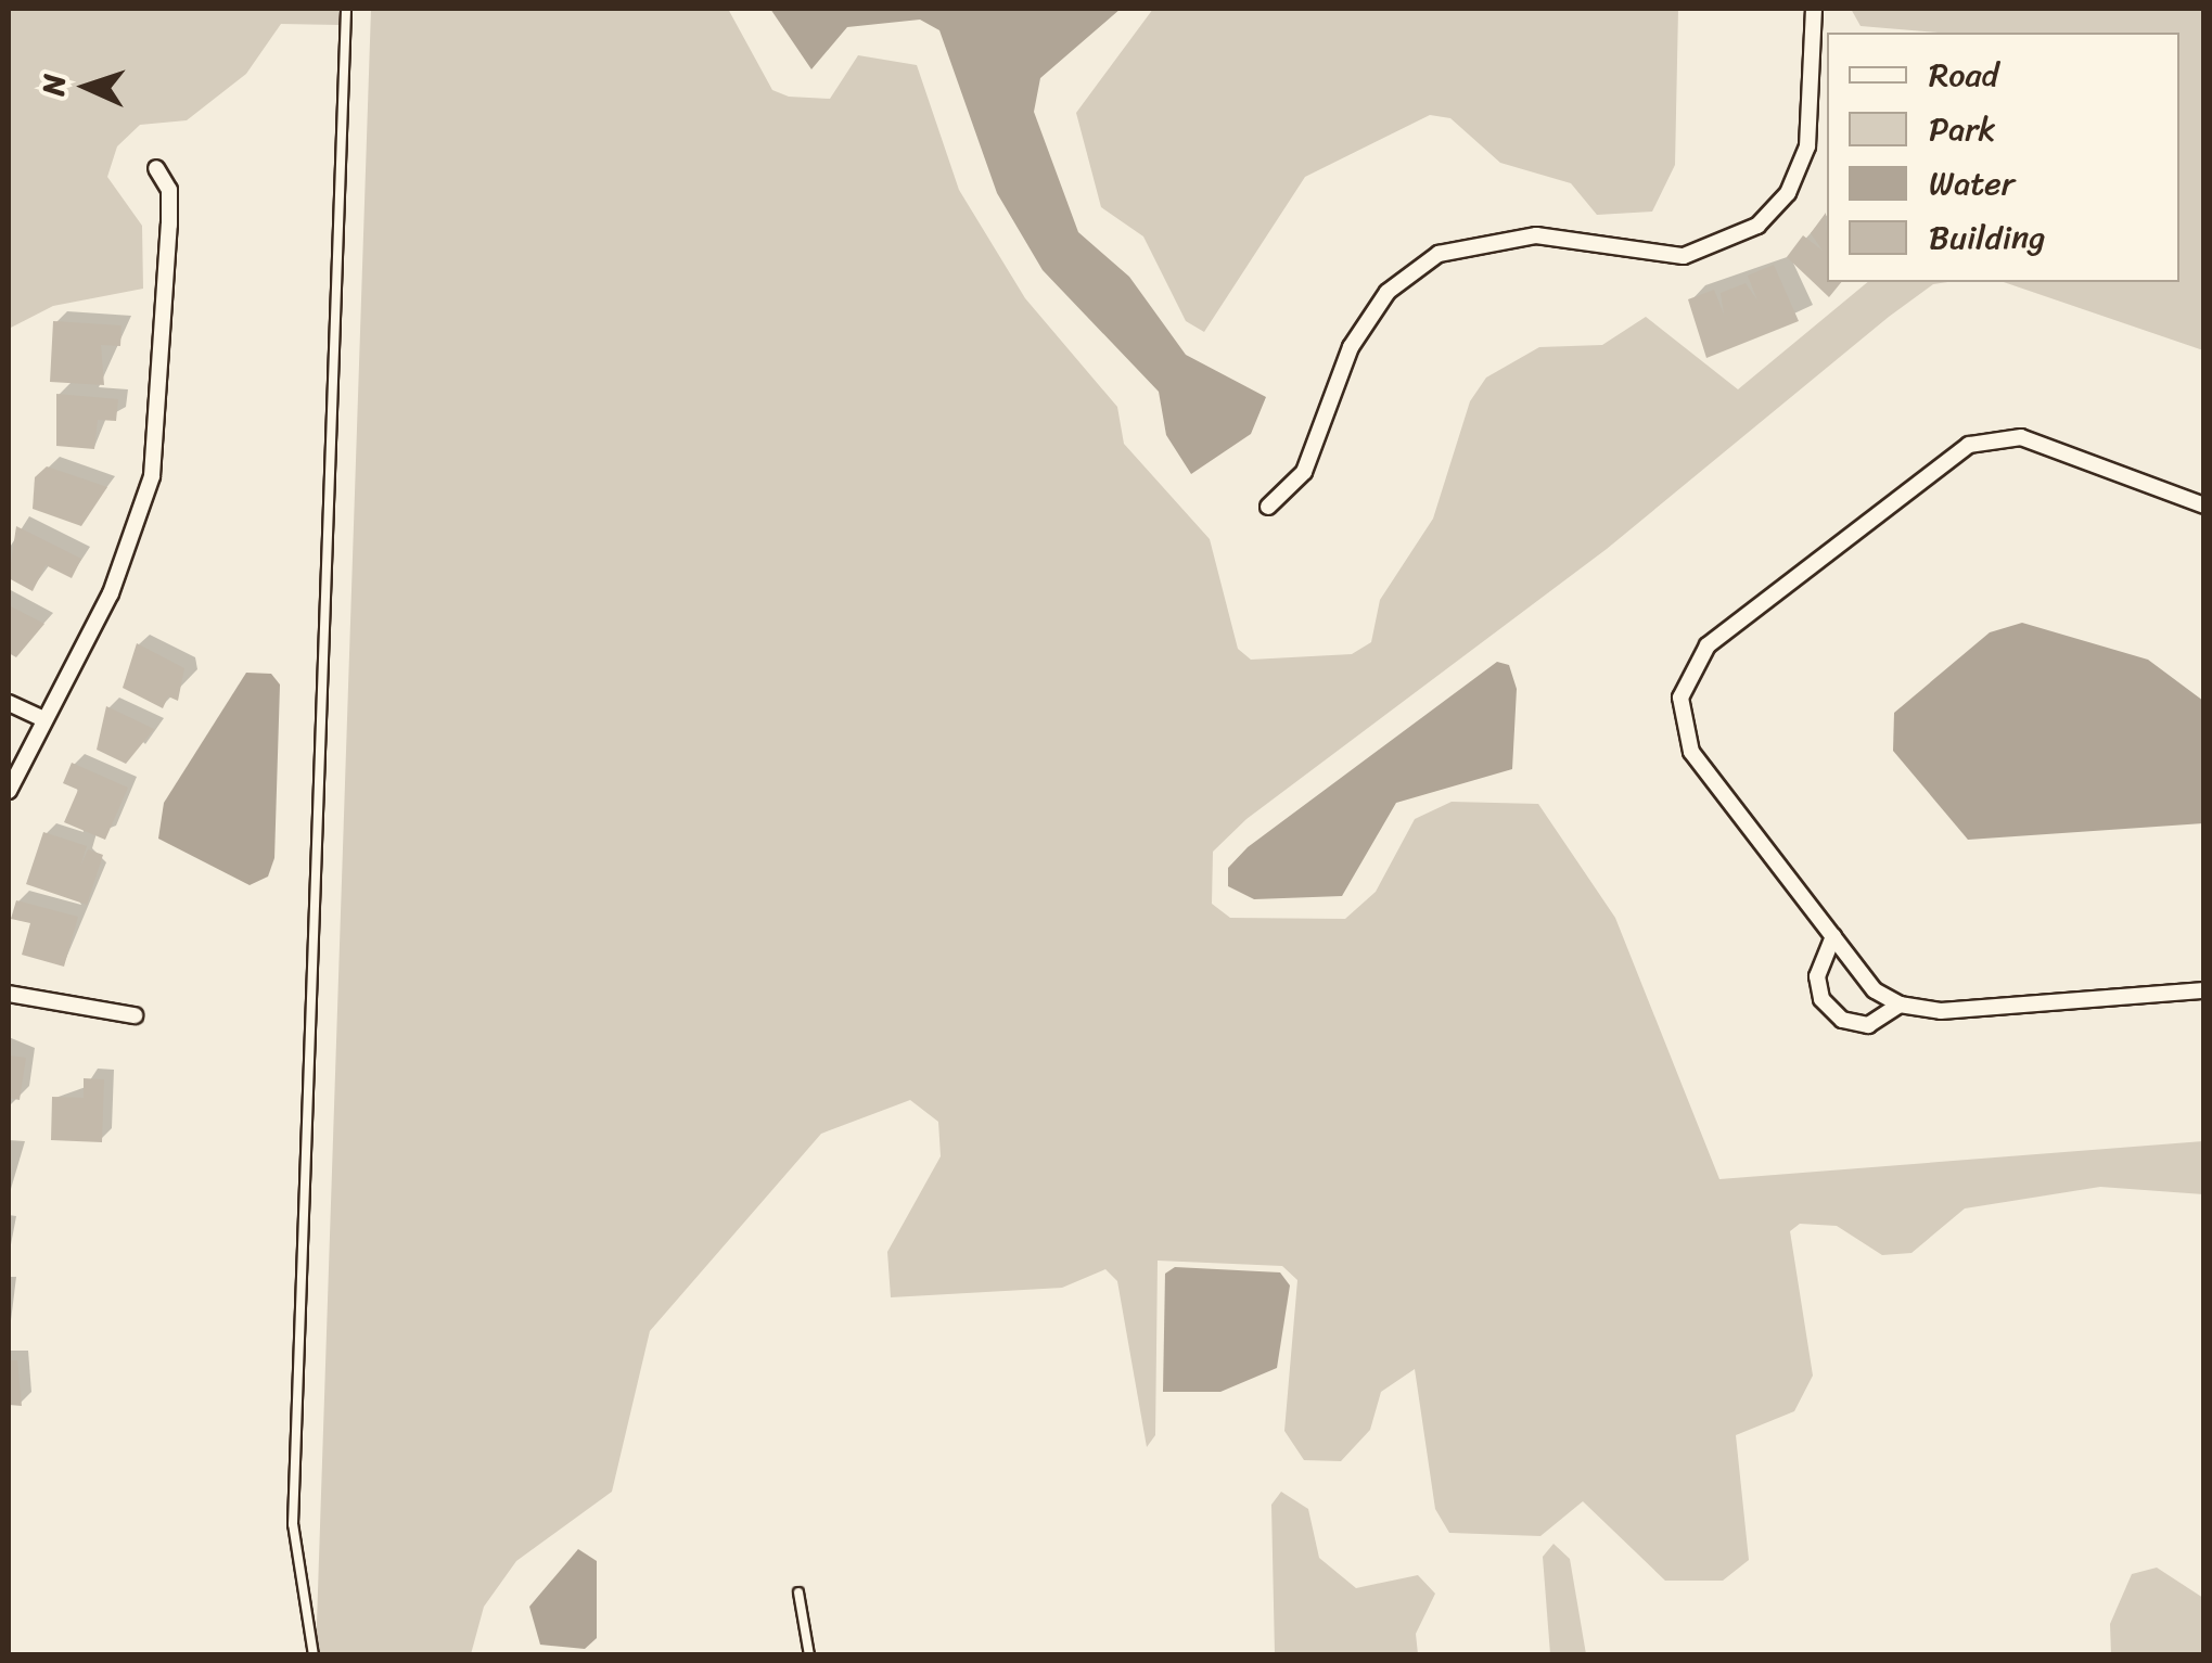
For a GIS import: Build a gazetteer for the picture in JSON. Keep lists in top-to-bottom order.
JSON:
{
  "legend": [
    "Road",
    "Park",
    "Water",
    "Building"
  ],
  "north": "left"
}
